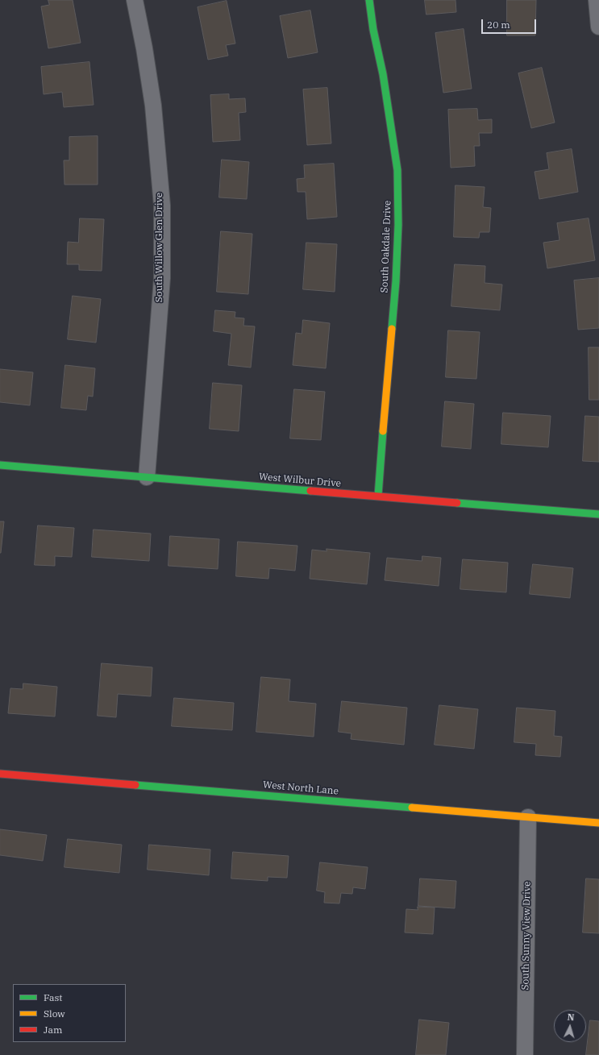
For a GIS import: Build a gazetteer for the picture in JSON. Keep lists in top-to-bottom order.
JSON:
{
  "streets": {
    "street": [
      "South Oakdale Drive",
      "South Willow Glen Drive",
      "West Wilbur Drive",
      "West North Lane",
      "South Sunny View Drive"
    ]
  },
  "crossings": [
    ["South Oakdale Drive", "West Wilbur Drive"],
    ["South Willow Glen Drive", "West Wilbur Drive"],
    ["West North Lane", "South Sunny View Drive"]
  ],
  "legend": ["Fast", "Slow", "Jam"],
  "scale_bar": "20 m",
  "north": "top"
}
